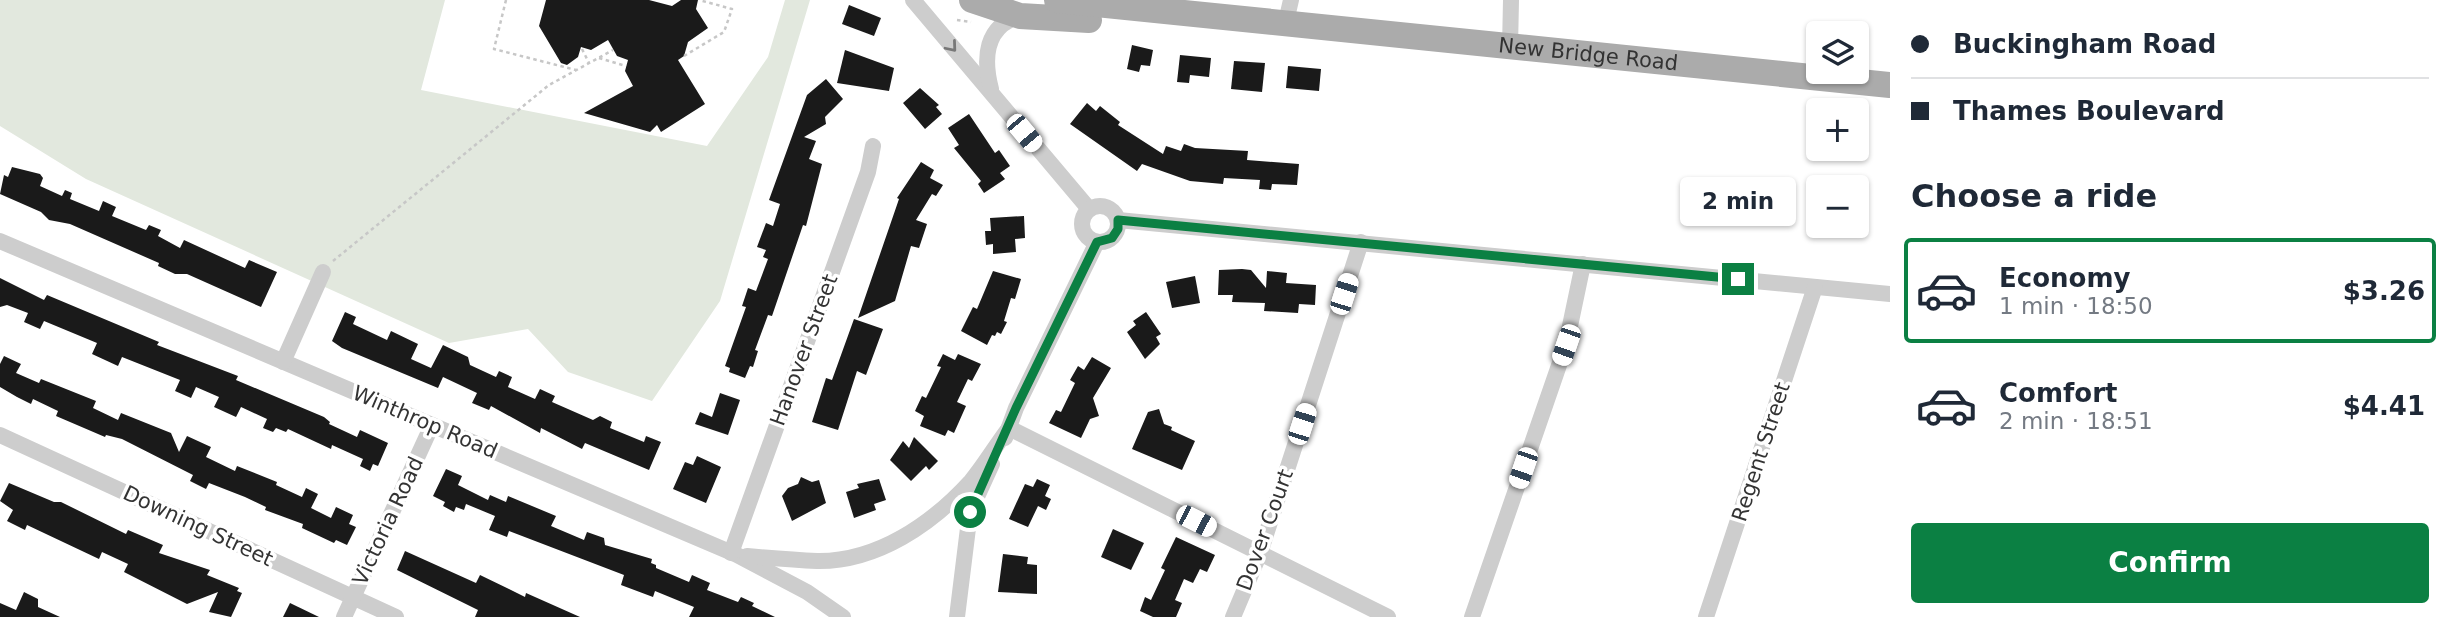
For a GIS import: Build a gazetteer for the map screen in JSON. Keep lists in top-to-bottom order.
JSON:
{
  "streets": {
    "main road": ["New Bridge Road"],
    "street": [
      "Hanover Street",
      "Winthrop Road",
      "Regent Street",
      "Victoria Road",
      "Downing Street",
      "Dover Court"
    ]
  },
  "crossings": [
    ["Hanover Street", "Winthrop Road"],
    ["Winthrop Road", "Victoria Road"],
    ["Victoria Road", "Downing Street"]
  ],
  "page": {
    "banner": ["Buckingham Road", "Thames Boulevard"],
    "map_buttons": ["+", "−"],
    "heading": "Choose a ride",
    "bubble": "2 min",
    "list": [
      {
        "name": "Economy",
        "note": "1 min · 18:50",
        "value": "$3.26"
      },
      {
        "name": "Comfort",
        "note": "2 min · 18:51",
        "value": "$4.41"
      }
    ],
    "buttons": "Confirm"
  }
}
